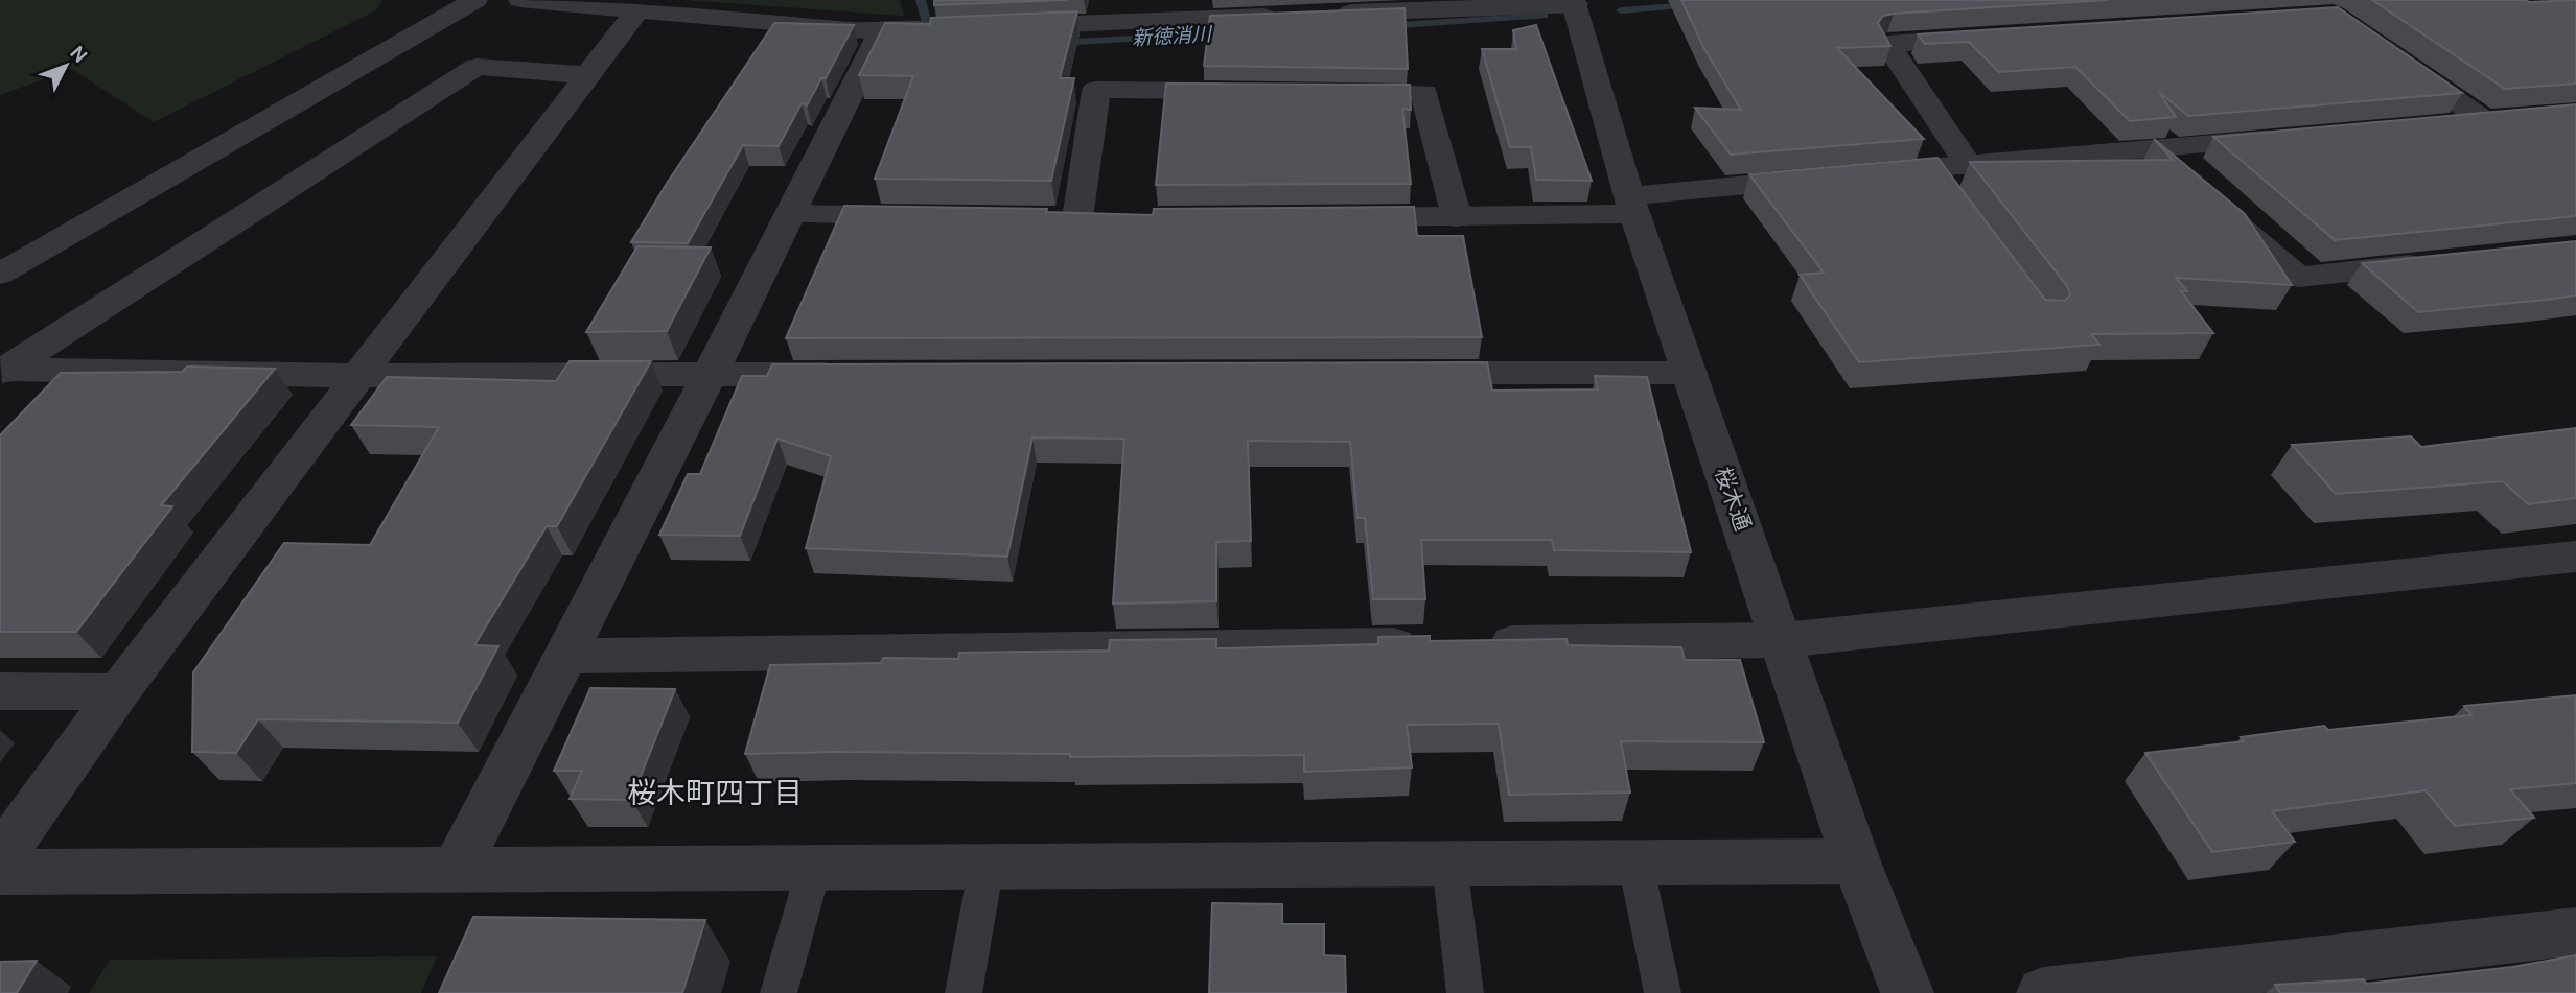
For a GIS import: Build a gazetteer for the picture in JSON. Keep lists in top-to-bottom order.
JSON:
{
  "streets": {
    "street": ["桜木通"]
  },
  "districts": ["桜木町四丁目"],
  "water": ["新徳消川"],
  "north": "top right"
}
